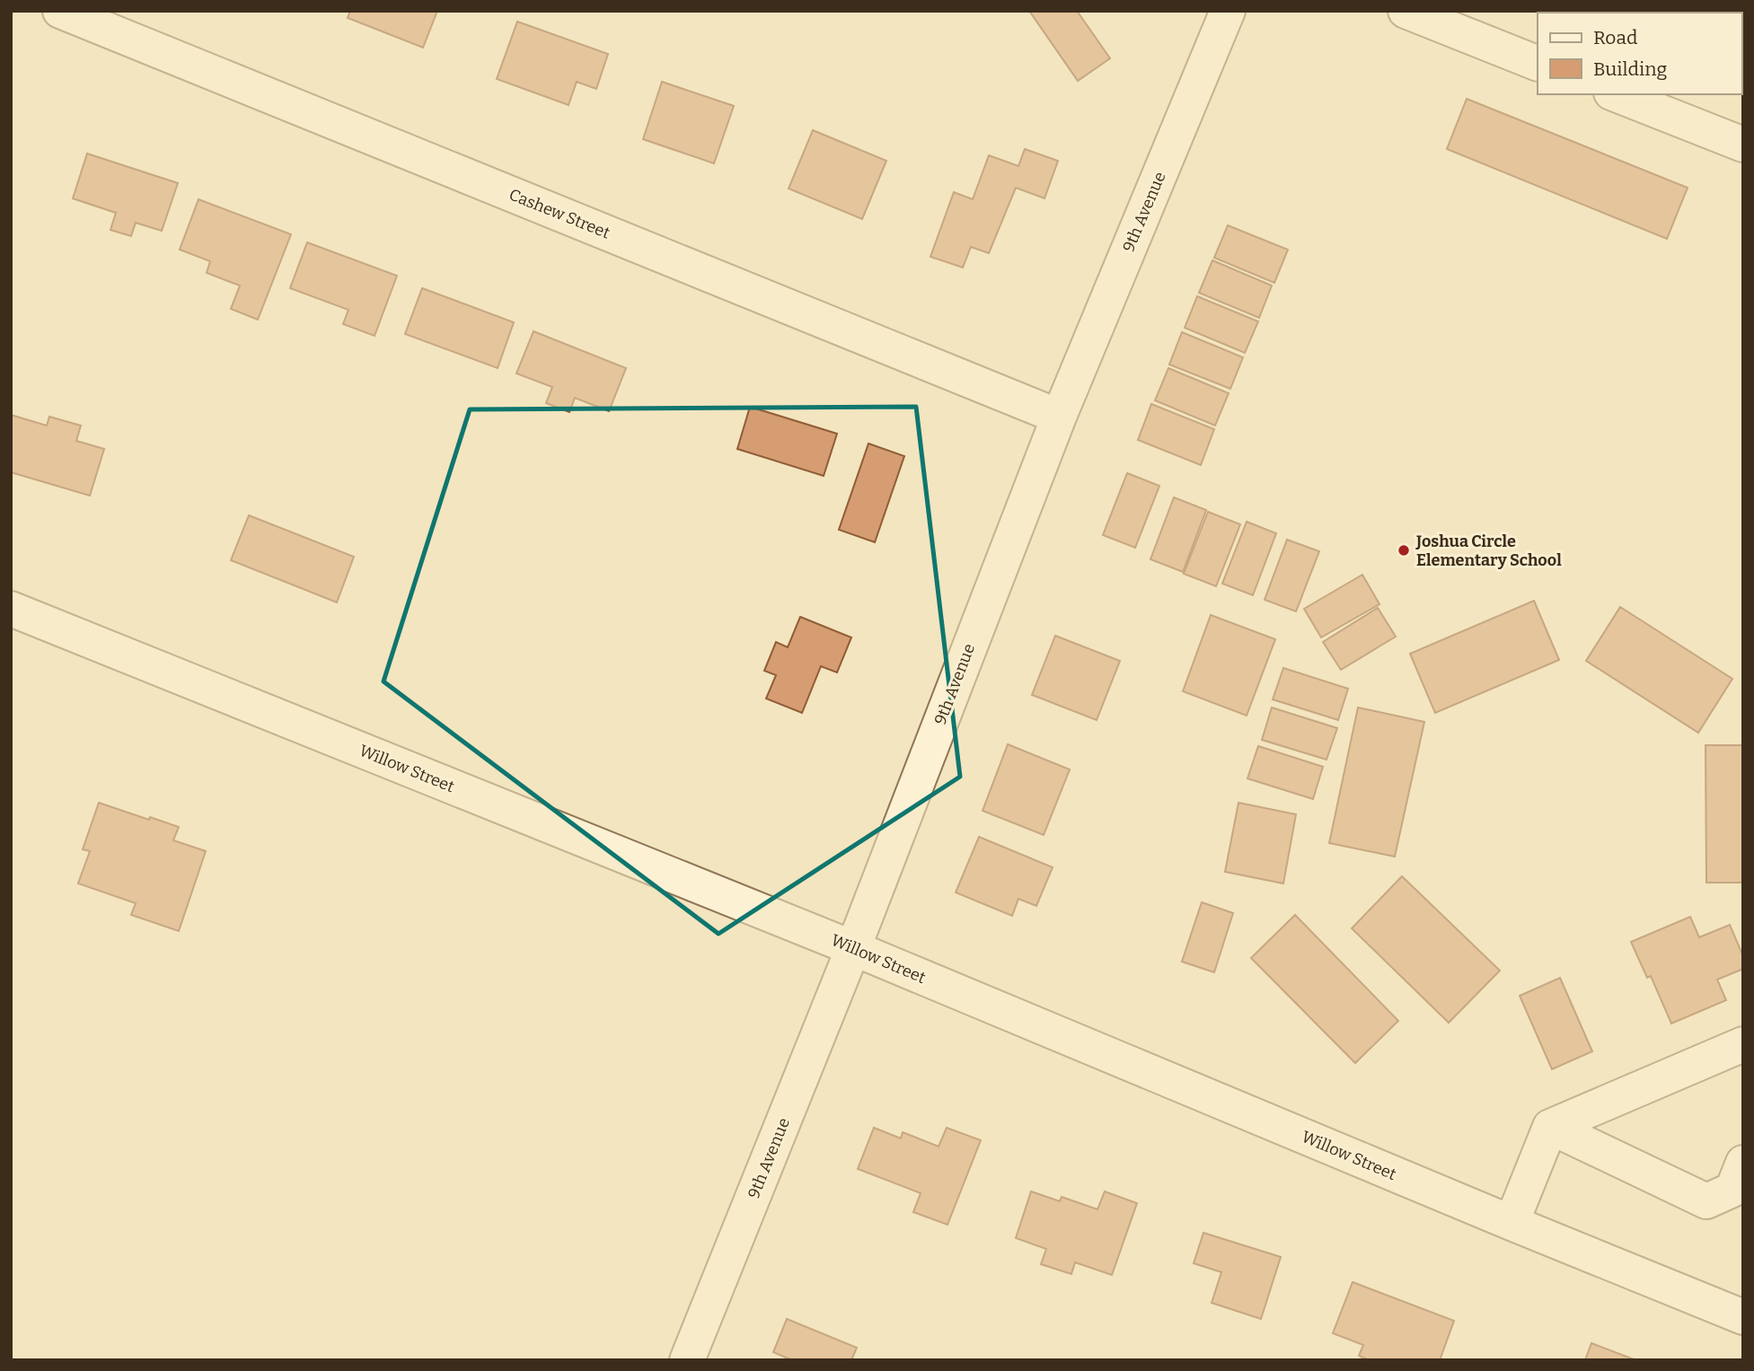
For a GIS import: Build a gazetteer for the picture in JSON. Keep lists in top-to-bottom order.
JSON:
{
  "streets": {
    "street": ["9th Avenue", "Cashew Street", "Willow Street"]
  },
  "crossings": [
    ["9th Avenue", "Cashew Street"],
    ["9th Avenue", "Willow Street"]
  ],
  "places": ["Joshua Circle Elementary School"],
  "legend": ["Road", "Building"]
}
